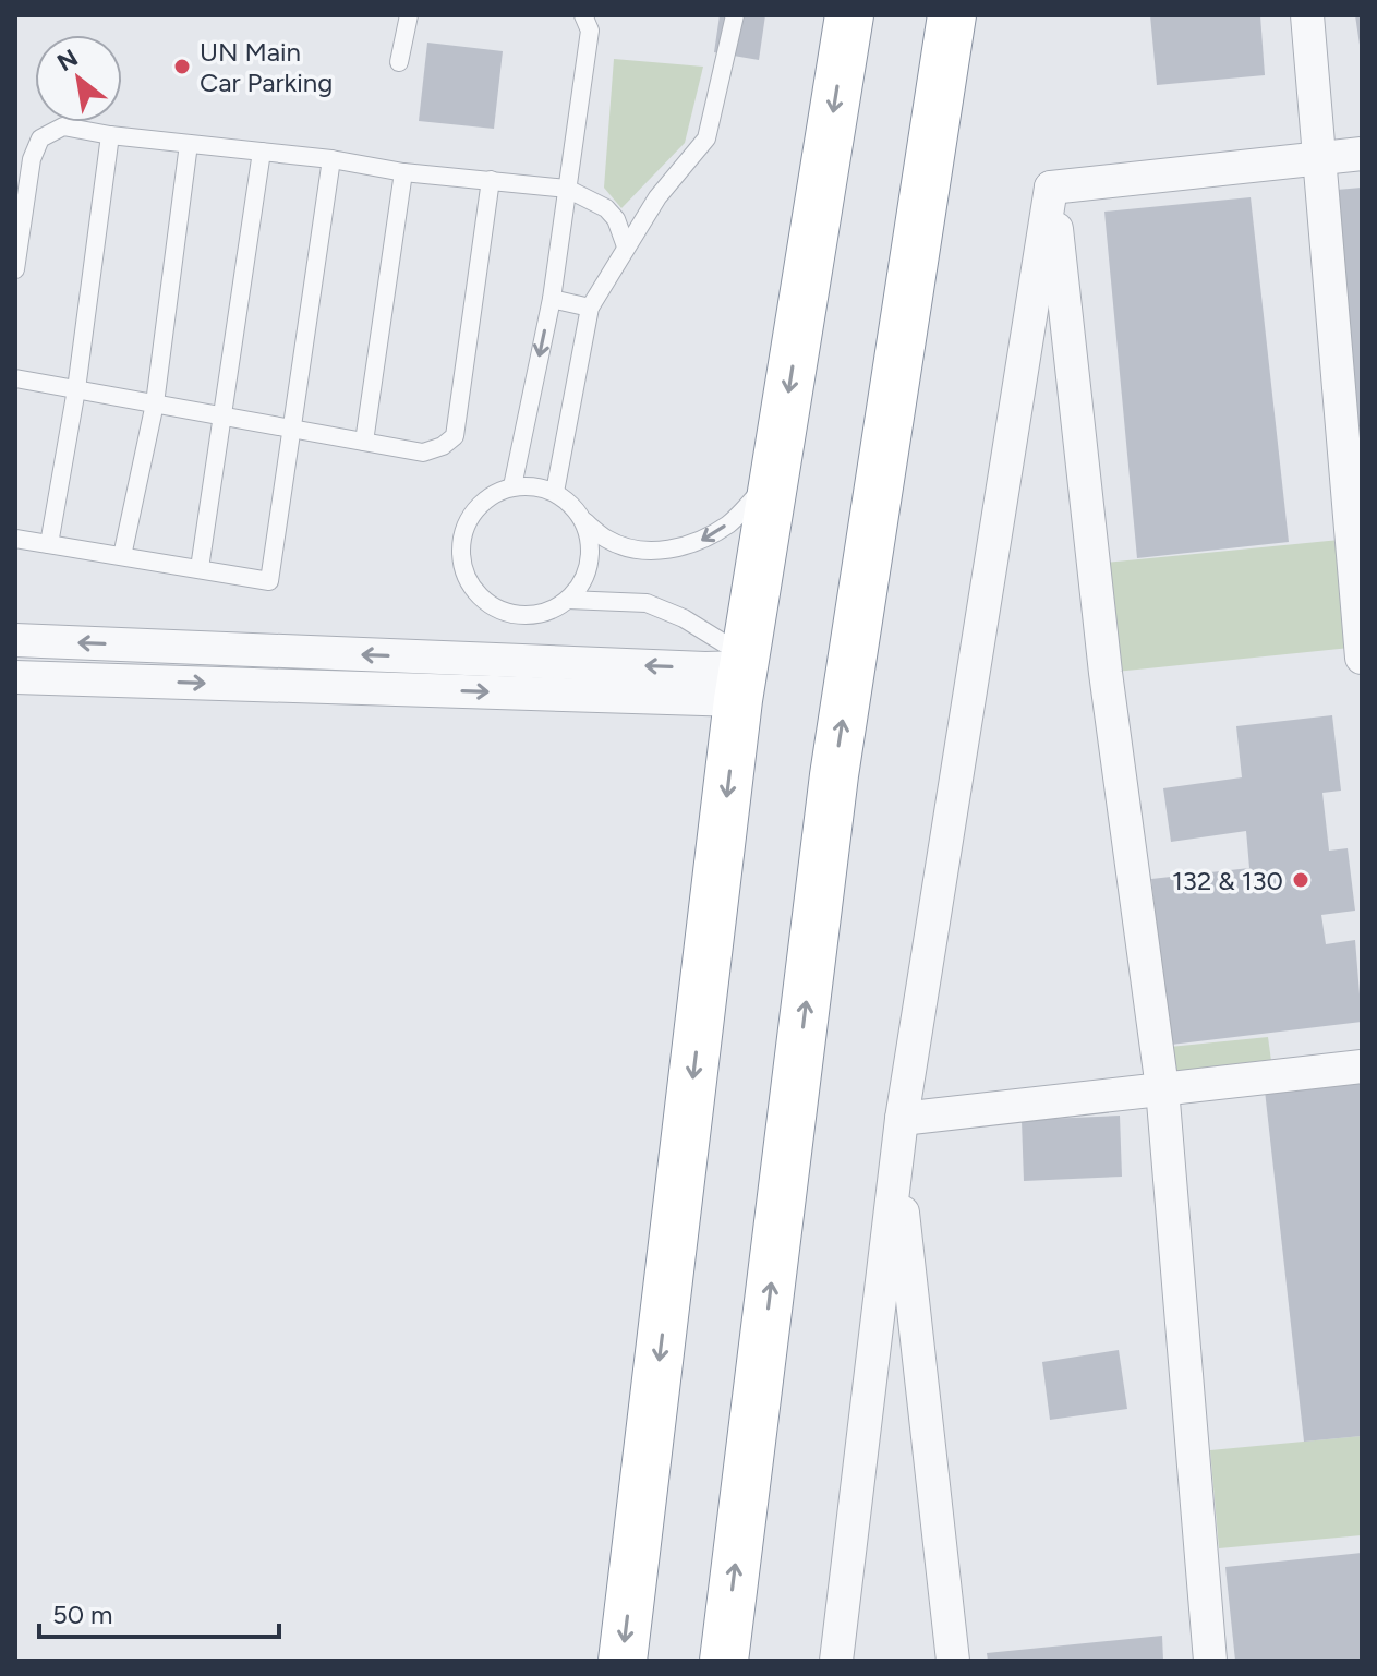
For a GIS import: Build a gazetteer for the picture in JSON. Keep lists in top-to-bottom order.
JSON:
{
  "places": ["UN Main Car Parking", "132 & 130"],
  "scale_bar": "50 m",
  "north": "top left"
}
